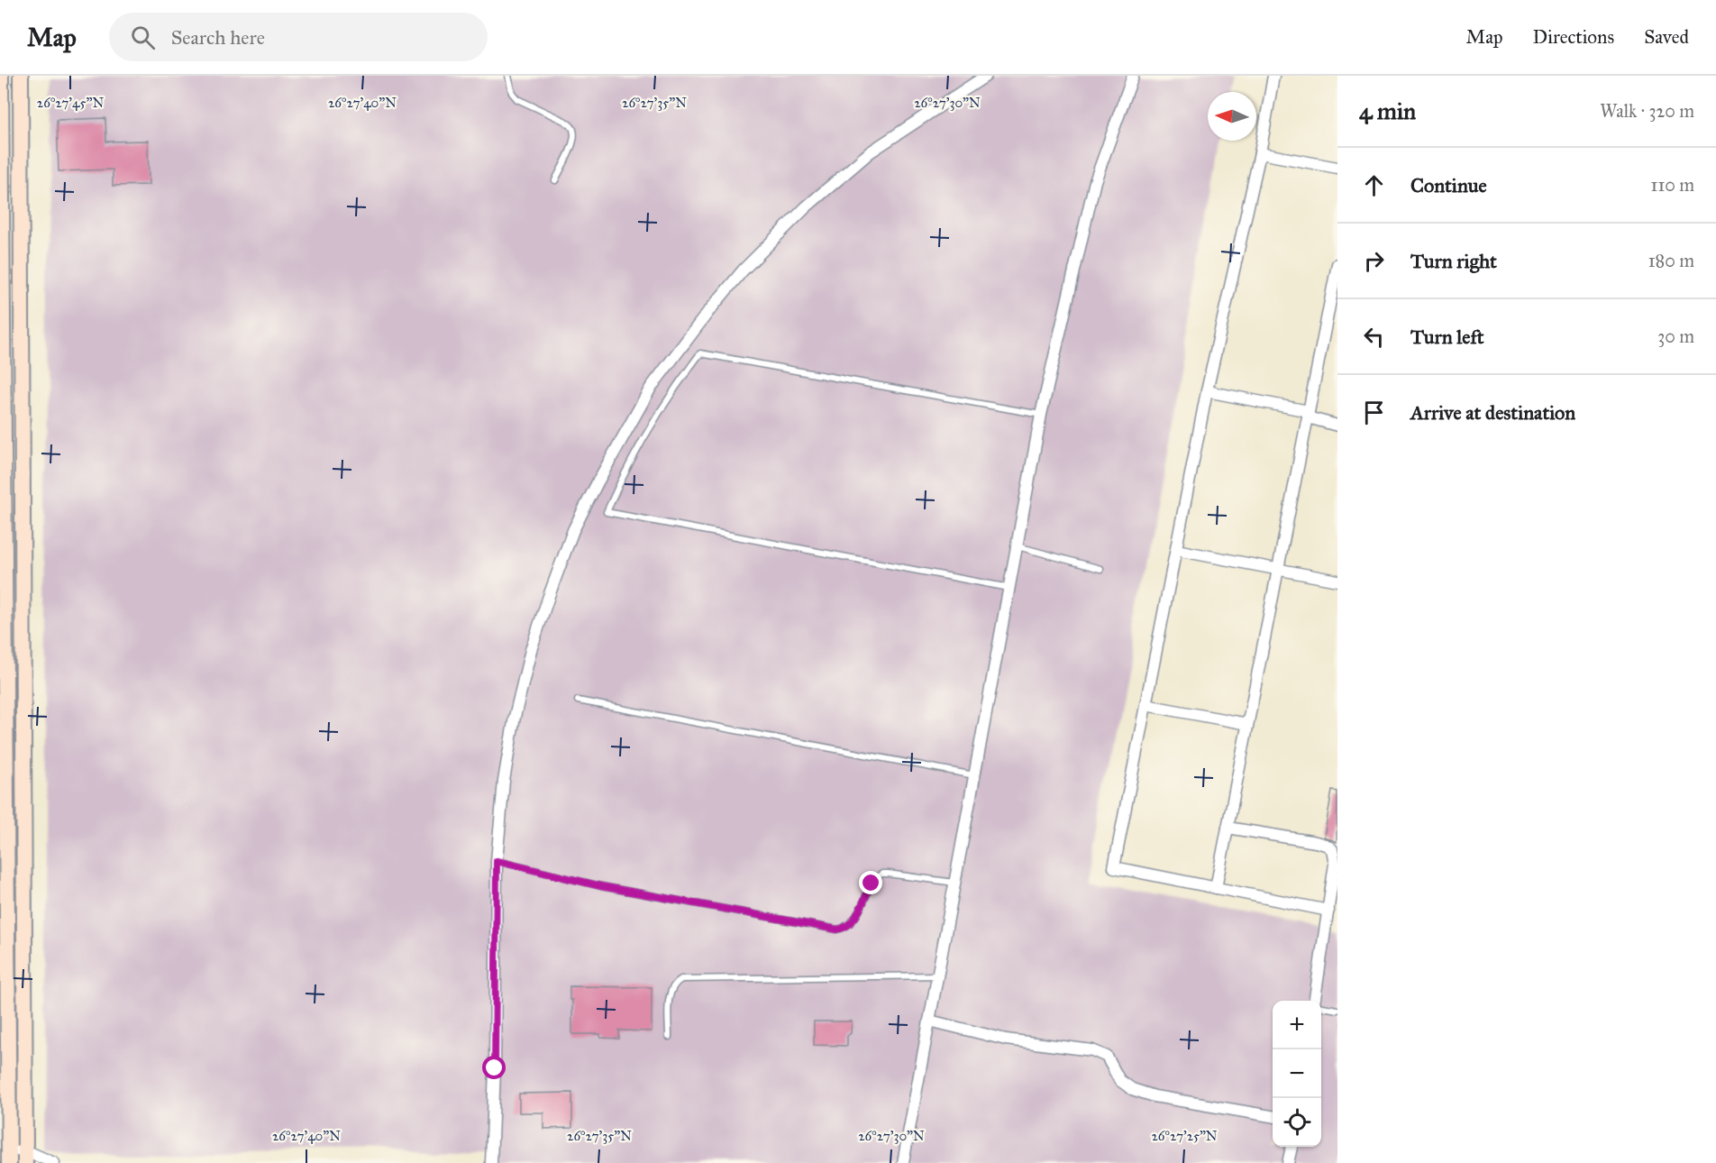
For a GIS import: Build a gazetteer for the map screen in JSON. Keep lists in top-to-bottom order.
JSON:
{
  "north": "left",
  "page": {
    "header": "Map",
    "search": "Search here",
    "nav": ["Map", "Directions", "Saved"],
    "heading": ["4 min", "Walk · 320 m"],
    "list": [
      ["Continue", "110 m"],
      ["Turn right", "180 m"],
      ["Turn left", "30 m"],
      "Arrive at destination"
    ],
    "map_buttons": ["+", "−"]
  },
  "coordinates": [
    "26°27'45\"N",
    "26°27'40\"N",
    "26°27'35\"N",
    "26°27'30\"N",
    "26°27'25\"N"
  ]
}
